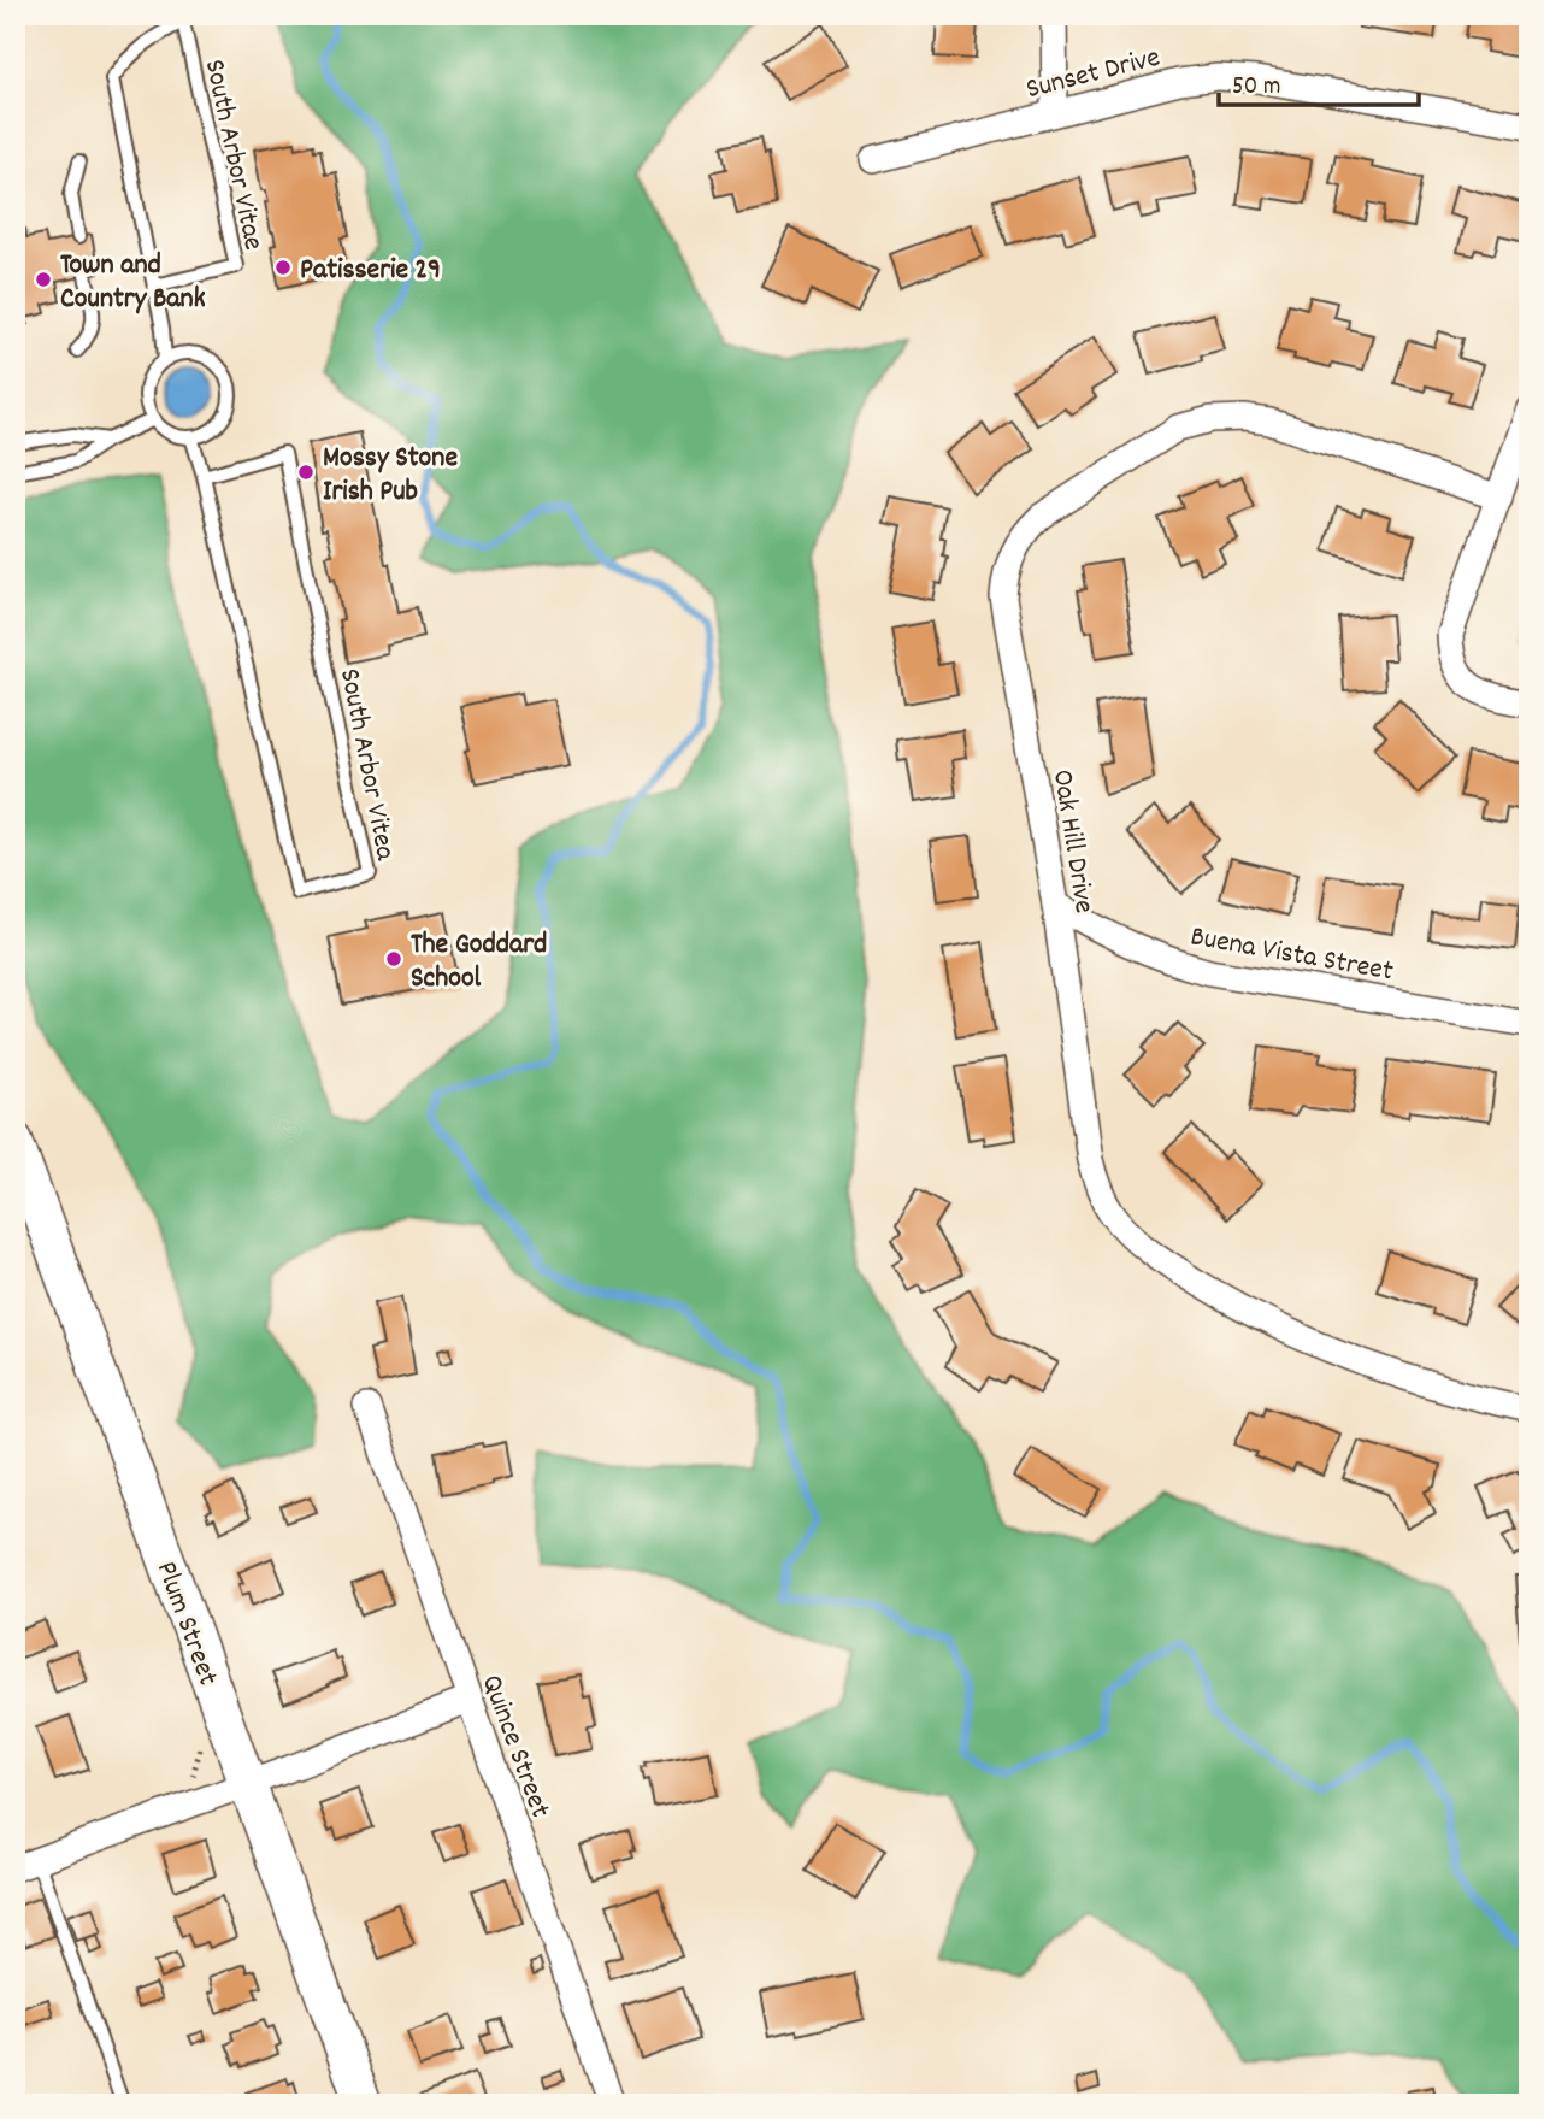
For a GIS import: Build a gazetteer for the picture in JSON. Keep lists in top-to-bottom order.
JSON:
{
  "streets": {
    "main road": ["Plum Street"],
    "street": [
      "Sunset Drive",
      "Oak Hill Drive",
      "Buena Vista Street",
      "Quince Street"
    ],
    "lane": ["South Arbor Vitae", "South Arbor Vitea"]
  },
  "crossings": [
    ["South Arbor Vitae", "South Arbor Vitea"],
    ["Oak Hill Drive", "Buena Vista Street"]
  ],
  "places": [
    "Patisserie 29",
    "Town and Country Bank",
    "Mossy Stone Irish Pub",
    "The Goddard School"
  ],
  "scale_bar": "50 m"
}
